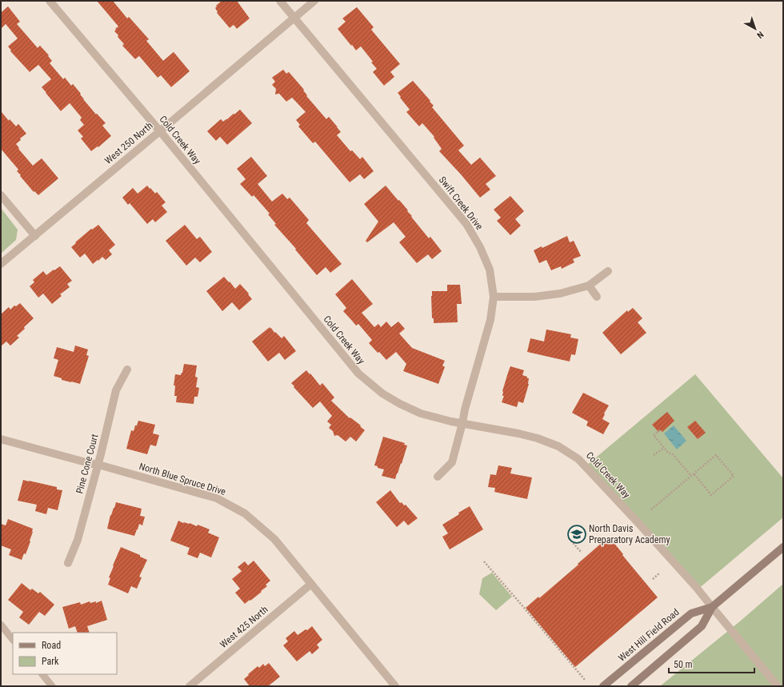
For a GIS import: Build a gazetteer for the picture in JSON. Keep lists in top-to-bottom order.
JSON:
{
  "streets": {
    "main road": ["West Hill Field Road"],
    "street": [
      "Cold Creek Way",
      "West 250 North",
      "Swift Creek Drive",
      "Pine Cone Court",
      "North Blue Spruce Drive",
      "West 425 North"
    ]
  },
  "crossings": [
    ["Cold Creek Way", "West 250 North"],
    ["Cold Creek Way", "Swift Creek Drive"],
    ["Cold Creek Way", "West Hill Field Road"],
    ["West 250 North", "Swift Creek Drive"],
    ["Pine Cone Court", "North Blue Spruce Drive"],
    ["North Blue Spruce Drive", "West 425 North"]
  ],
  "places": {
    "school or university": ["North Davis Preparatory Academy"]
  },
  "legend": ["Road", "Park"],
  "scale_bar": "50 m",
  "north": "bottom right"
}
